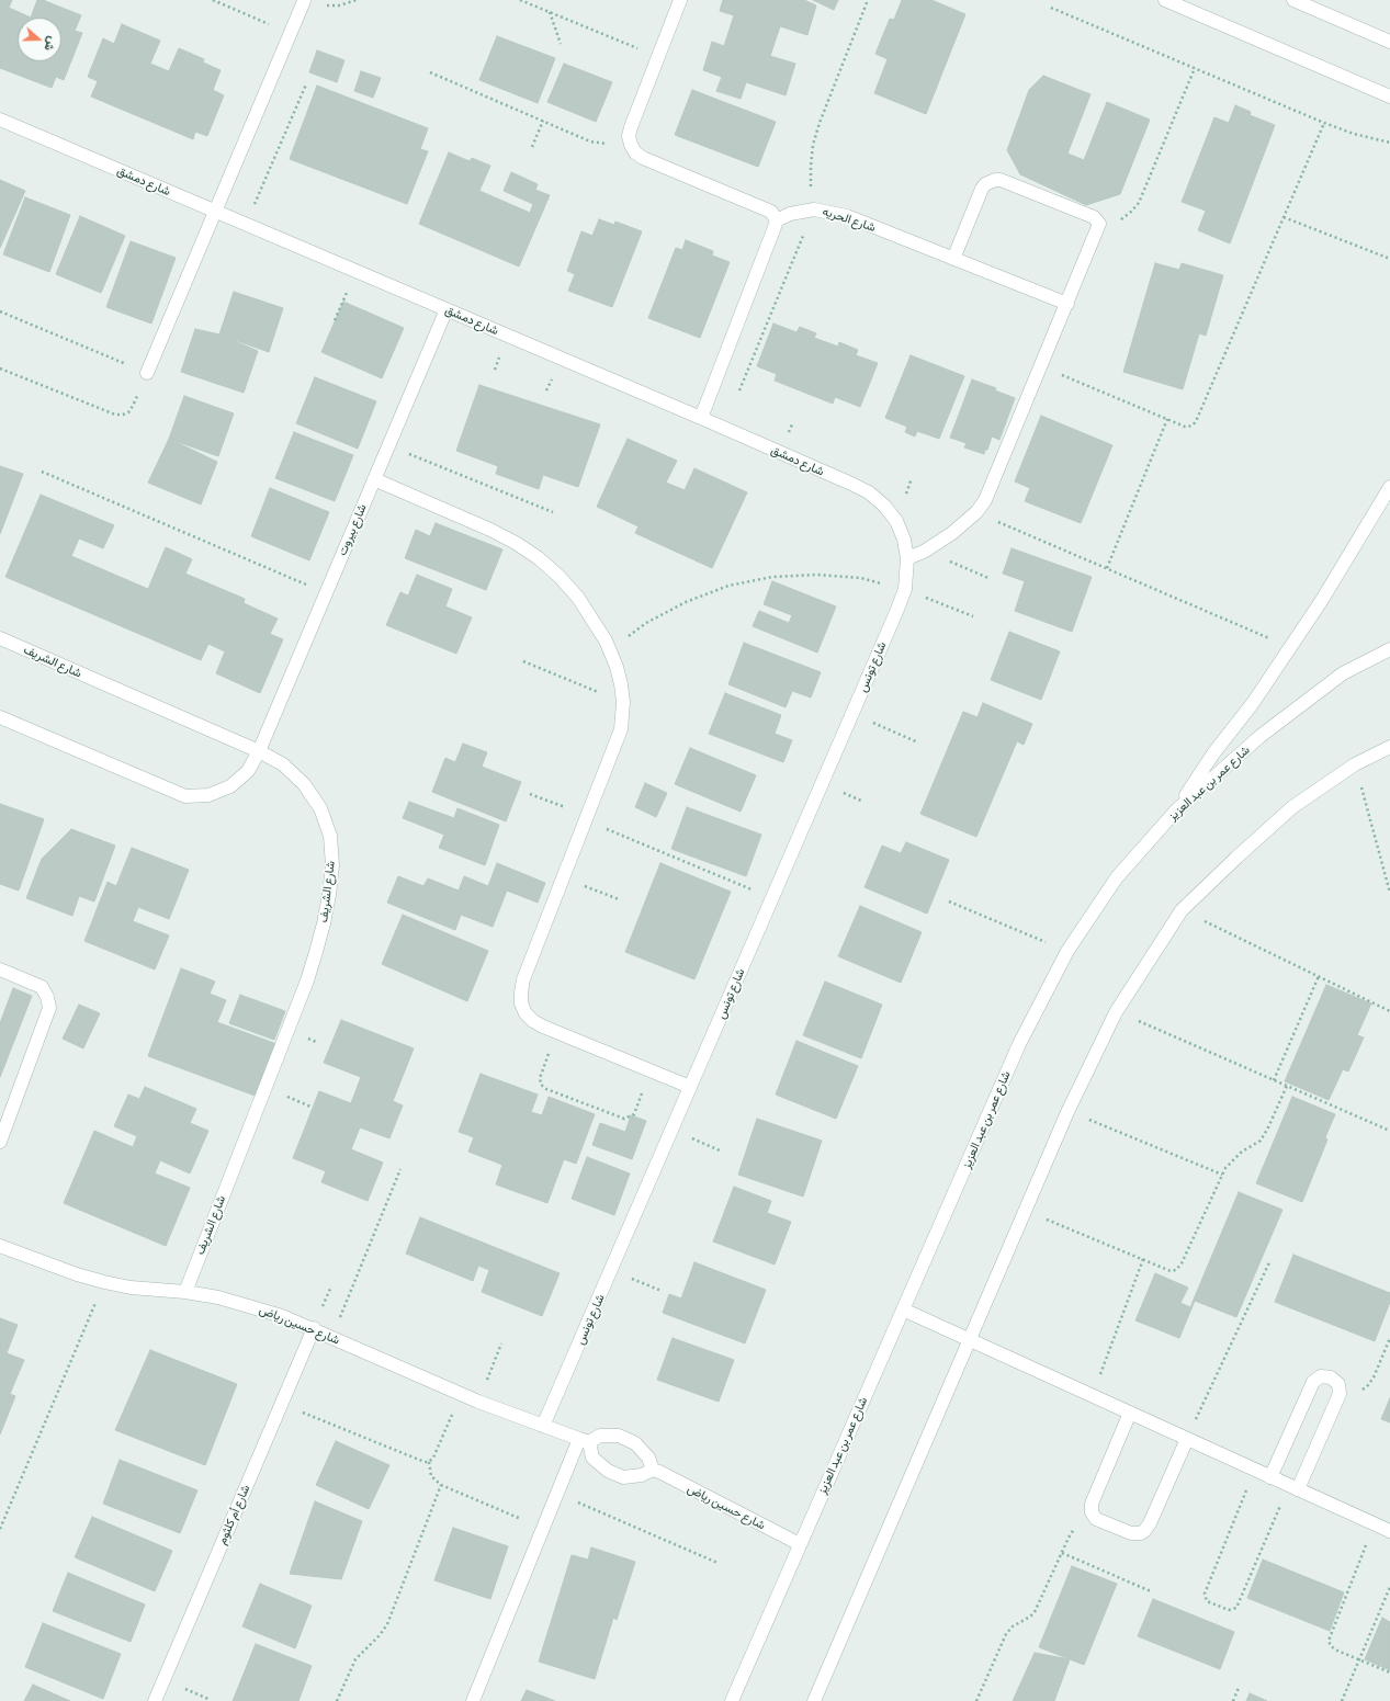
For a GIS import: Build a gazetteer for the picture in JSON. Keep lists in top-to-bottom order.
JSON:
{
  "streets": {
    "street": [
      "شارع دمشق",
      "شارع الحريه",
      "شارع بيروت",
      "شارع الشريف",
      "شارع تونس",
      "شارع عمر بن عبد العزيز",
      "شارع حسين رياض",
      "شارع أم كلثوم"
    ]
  },
  "crossings": [
    ["شارع دمشق", "شارع بيروت"],
    ["شارع دمشق", "شارع تونس"],
    ["شارع بيروت", "شارع الشريف"],
    ["شارع الشريف", "شارع حسين رياض"],
    ["شارع تونس", "شارع حسين رياض"],
    ["شارع عمر بن عبد العزيز", "شارع حسين رياض"],
    ["شارع حسين رياض", "شارع أم كلثوم"]
  ],
  "north": "right"
}
